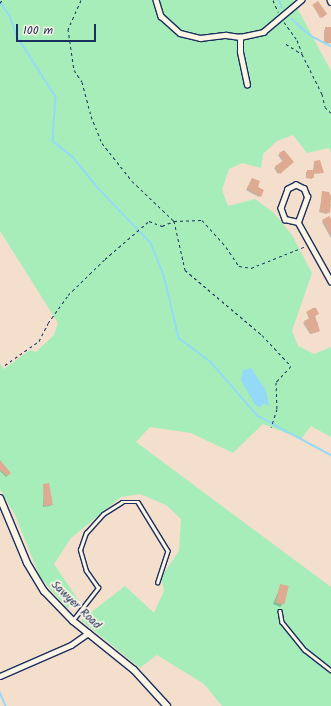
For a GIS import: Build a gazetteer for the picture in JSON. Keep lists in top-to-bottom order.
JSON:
{
  "streets": {
    "street": ["Sawyer Road"]
  },
  "scale_bar": "100 m"
}
